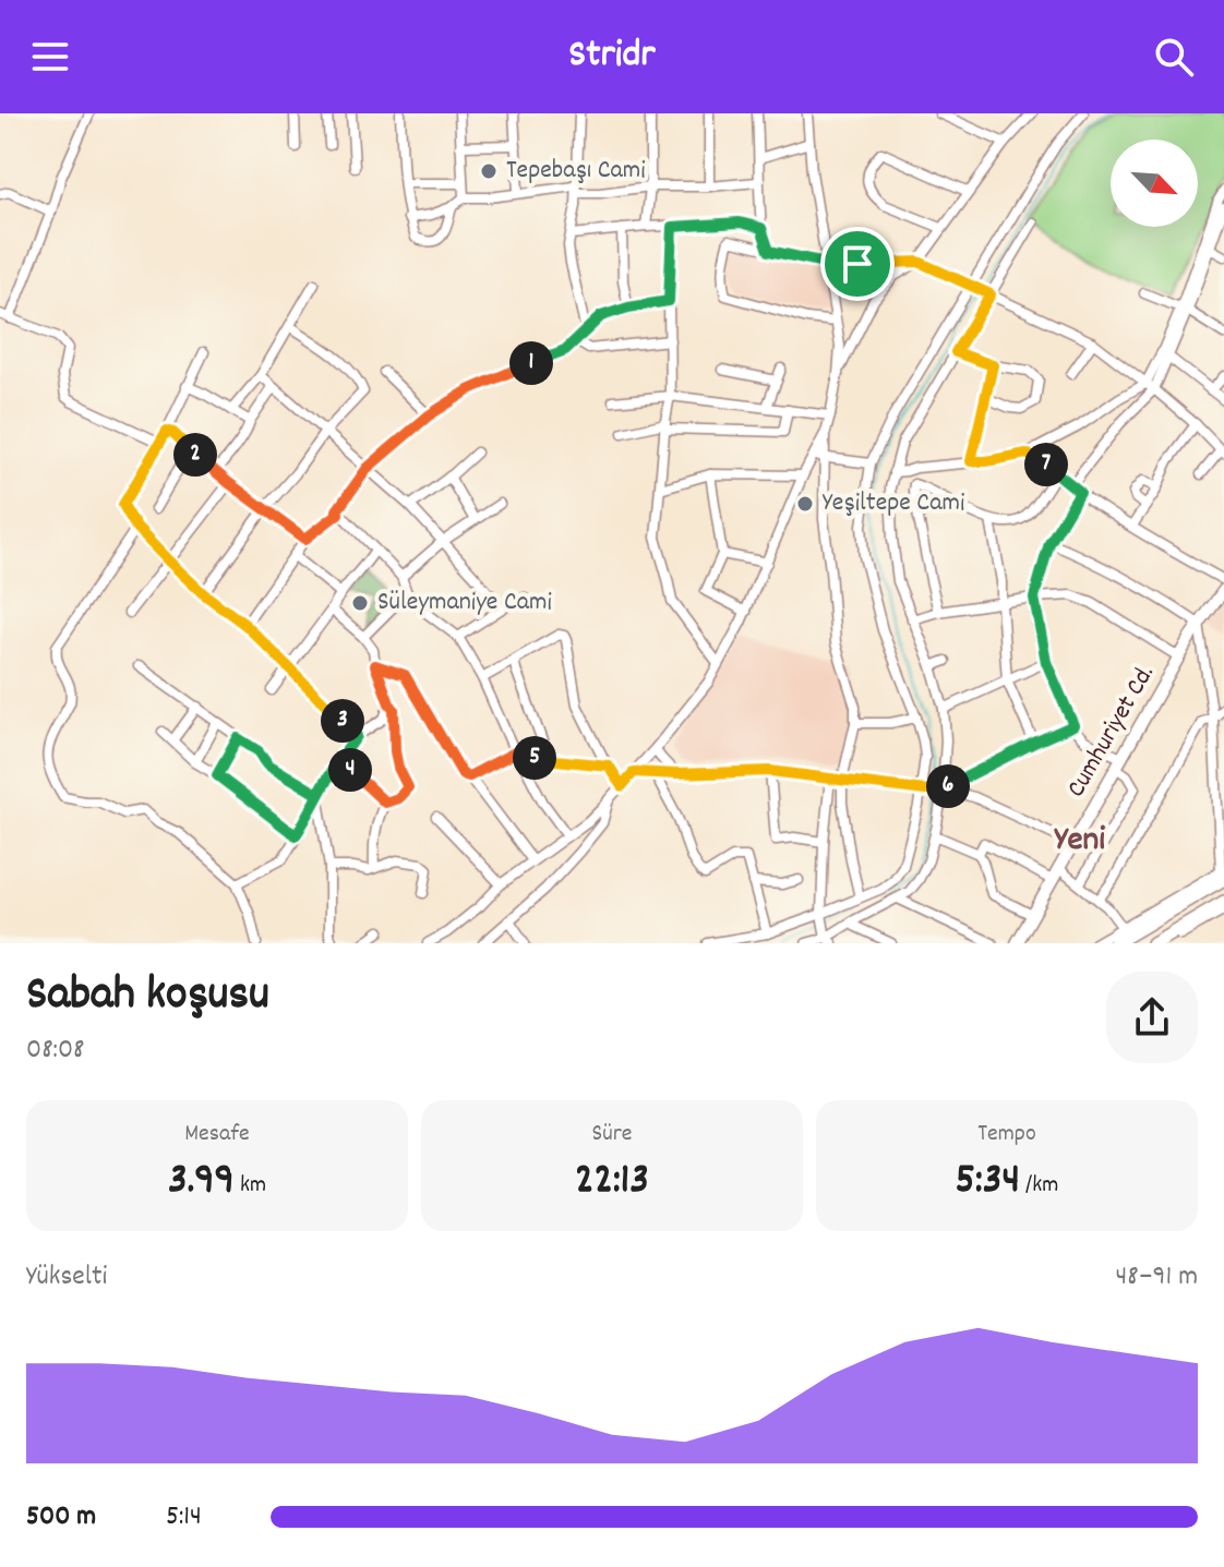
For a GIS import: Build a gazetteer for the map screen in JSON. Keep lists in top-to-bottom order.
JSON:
{
  "streets": {
    "main road": ["Cumhuriyet Cd."]
  },
  "districts": ["Yeni"],
  "places": ["Tepebaşı Cami", "Yeşiltepe Cami", "Süleymaniye Cami"],
  "north": "bottom right",
  "page": {
    "header": "Stridr",
    "pins": [
      "1",
      "2",
      "7",
      "3",
      "5",
      "4",
      "6"
    ],
    "heading": ["Sabah koşusu", "08:08"],
    "stats": [
      ["Mesafe", "3.99 km"],
      ["Süre", "22:13"],
      ["Tempo", "5:34 /km"]
    ],
    "chart": ["Yükselti", "48–91 m"],
    "list": [
      {
        "name": "500 m",
        "note": "5:14"
      }
    ]
  }
}
